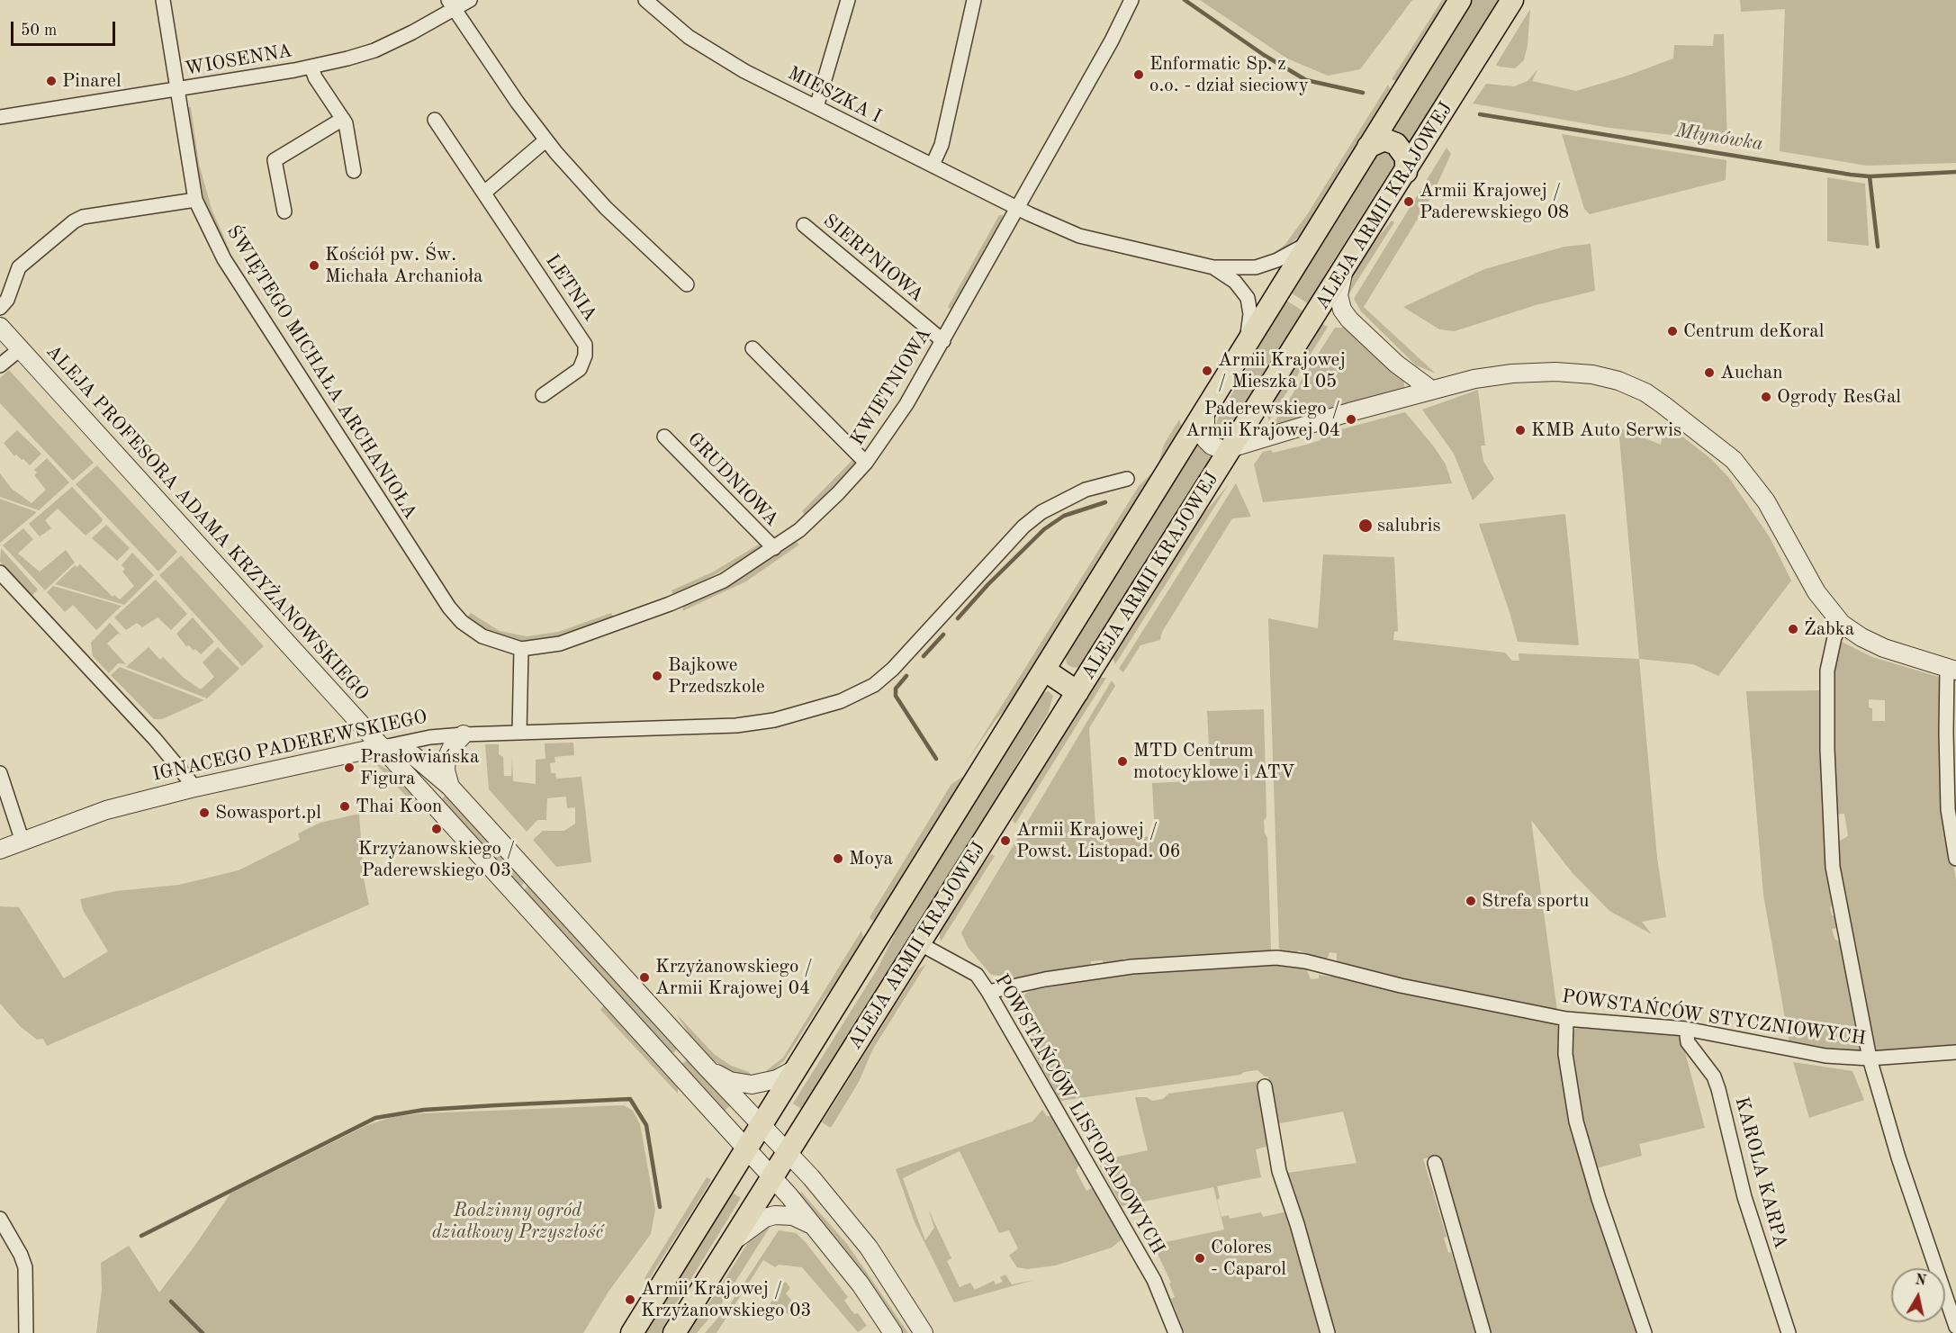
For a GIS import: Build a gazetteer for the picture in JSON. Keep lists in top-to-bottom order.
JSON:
{
  "streets": {
    "main road": ["ALEJA ARMII KRAJOWEJ"],
    "street": [
      "WIOSENNA",
      "MIESZKA I",
      "SIERPNIOWA",
      "LETNIA",
      "ŚWIĘTEGO MICHAŁA ARCHANIOŁA",
      "KWIETNIOWA",
      "GRUDNIOWA",
      "ALEJA PROFESORA ADAMA KRZYŻANOWSKIEGO",
      "IGNACEGO PADEREWSKIEGO",
      "POWSTAŃCÓW STYCZNIOWYCH",
      "POWSTAŃCÓW LISTOPADOWYCH",
      "KAROLA KARPA"
    ]
  },
  "crossings": [
    ["WIOSENNA", "ŚWIĘTEGO MICHAŁA ARCHANIOŁA"],
    ["MIESZKA I", "ALEJA ARMII KRAJOWEJ"],
    ["MIESZKA I", "KWIETNIOWA"],
    ["ALEJA ARMII KRAJOWEJ", "ALEJA PROFESORA ADAMA KRZYŻANOWSKIEGO"],
    ["ALEJA ARMII KRAJOWEJ", "POWSTAŃCÓW LISTOPADOWYCH"],
    ["SIERPNIOWA", "KWIETNIOWA"],
    ["ŚWIĘTEGO MICHAŁA ARCHANIOŁA", "KWIETNIOWA"],
    ["KWIETNIOWA", "GRUDNIOWA"],
    ["ALEJA PROFESORA ADAMA KRZYŻANOWSKIEGO", "IGNACEGO PADEREWSKIEGO"],
    ["POWSTAŃCÓW STYCZNIOWYCH", "POWSTAŃCÓW LISTOPADOWYCH"],
    ["POWSTAŃCÓW STYCZNIOWYCH", "KAROLA KARPA"]
  ],
  "water": ["Młynówka"],
  "parks": ["Rodzinny ogród działkowy Przyszłość"],
  "places": [
    "Enformatic Sp. z o.o. - dział sieciowy",
    "Pinarel",
    "Armii Krajowej / Paderewskiego 08",
    "Kościół pw. Św. Michała Archanioła",
    "Centrum deKoral",
    "Armii Krajowej / Mieszka I 05",
    "Auchan",
    "Ogrody ResGal",
    "Paderewskiego / Armii Krajowej 04",
    "KMB Auto Serwis",
    "salubris",
    "Żabka",
    "Bajkowe Przedszkole",
    "MTD Centrum motocyklowe i ATV",
    "Prasłowiańska Figura",
    "Thai Koon",
    "Sowasport.pl",
    "Krzyżanowskiego / Paderewskiego 03",
    "Armii Krajowej / Powst. Listopad. 06",
    "Moya",
    "Strefa sportu",
    "Krzyżanowskiego / Armii Krajowej 04",
    "Colores - Caparol",
    "Armii Krajowej / Krzyżanowskiego 03"
  ],
  "scale_bar": "50 m",
  "north": "top"
}
